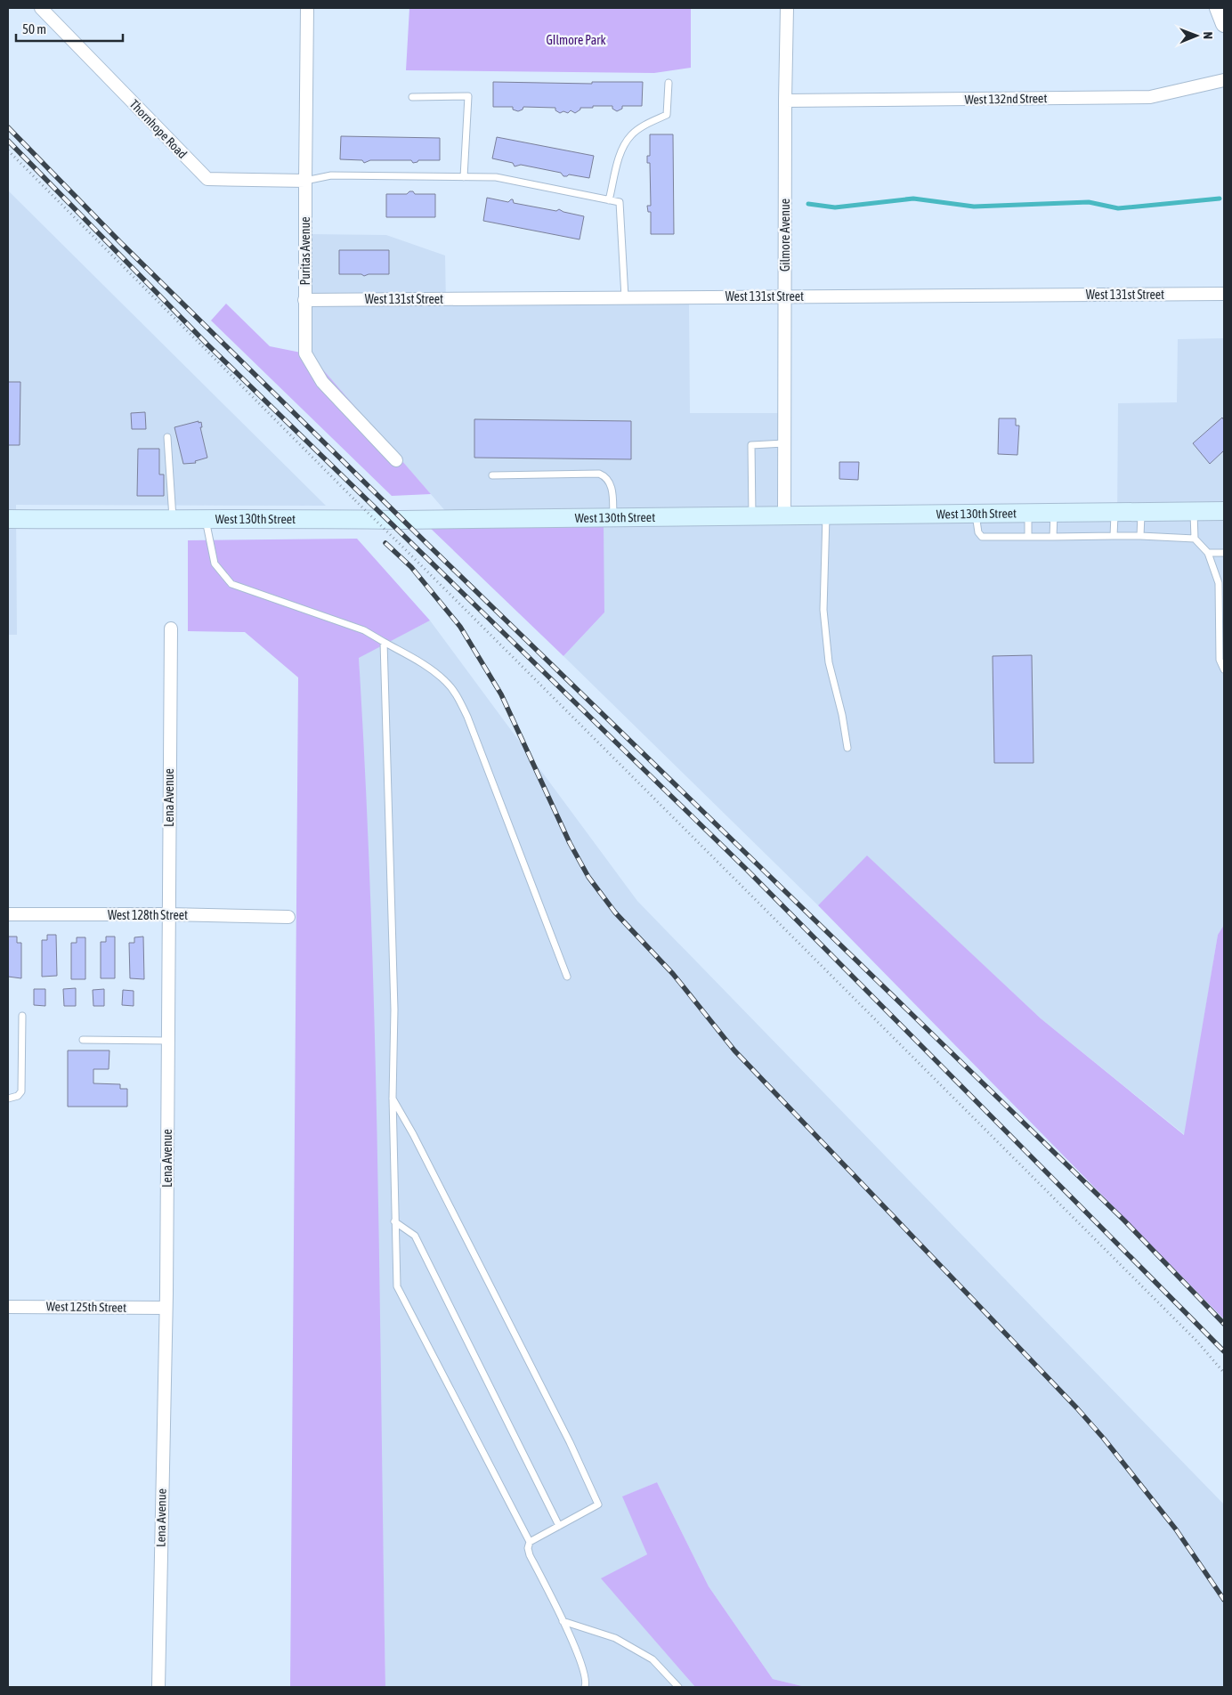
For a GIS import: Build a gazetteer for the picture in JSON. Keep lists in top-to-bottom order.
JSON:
{
  "streets": {
    "main road": ["West 130th Street"],
    "street": [
      "West 132nd Street",
      "Thornhope Road",
      "Gilmore Avenue",
      "Puritas Avenue",
      "West 131st Street",
      "Lena Avenue",
      "West 128th Street",
      "West 125th Street"
    ]
  },
  "crossings": [
    ["West 132nd Street", "Gilmore Avenue"],
    ["Thornhope Road", "Puritas Avenue"],
    ["Gilmore Avenue", "West 131st Street"],
    ["Gilmore Avenue", "West 130th Street"],
    ["Puritas Avenue", "West 131st Street"],
    ["Lena Avenue", "West 128th Street"],
    ["Lena Avenue", "West 125th Street"]
  ],
  "parks": ["GIlmore Park"],
  "scale_bar": "50 m",
  "north": "right"
}
